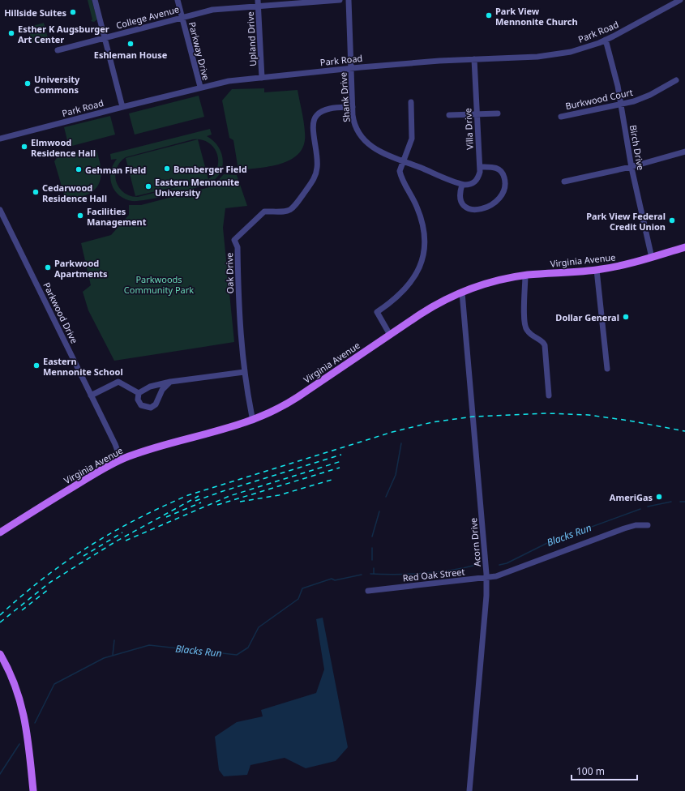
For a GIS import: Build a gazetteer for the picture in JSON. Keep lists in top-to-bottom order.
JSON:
{
  "streets": {
    "main road": ["Virginia Avenue"],
    "street": [
      "College Avenue",
      "Park Road",
      "Upland Drive",
      "Parkway Drive",
      "Shank Drive",
      "Burkwood Court",
      "Villa Drive",
      "Birch Drive",
      "Oak Drive",
      "Parkwood Drive",
      "Acorn Drive",
      "Red Oak Street"
    ]
  },
  "crossings": [
    ["College Avenue", "Upland Drive"],
    ["College Avenue", "Parkway Drive"],
    ["Park Road", "Upland Drive"],
    ["Park Road", "Parkway Drive"],
    ["Park Road", "Shank Drive"],
    ["Park Road", "Villa Drive"],
    ["Park Road", "Birch Drive"],
    ["Shank Drive", "Villa Drive"],
    ["Shank Drive", "Oak Drive"],
    ["Burkwood Court", "Birch Drive"],
    ["Birch Drive", "Virginia Avenue"],
    ["Virginia Avenue", "Oak Drive"],
    ["Virginia Avenue", "Parkwood Drive"],
    ["Virginia Avenue", "Acorn Drive"],
    ["Acorn Drive", "Red Oak Street"]
  ],
  "water": ["Blacks Run"],
  "parks": ["Parkwoods Community Park"],
  "places": [
    "Hillside Suites",
    "Park View Mennonite Church",
    "Esther K Augsburger Art Center",
    "Eshleman House",
    "University Commons",
    "Elmwood Residence Hall",
    "Bomberger Field",
    "Gehman Field",
    "Eastern Mennonite University",
    "Cedarwood Residence Hall",
    "Facilities Management",
    "Park View Federal Credit Union",
    "Parkwood Apartments",
    "Dollar General",
    "Eastern Mennonite School",
    "AmeriGas"
  ],
  "scale_bar": "100 m"
}
